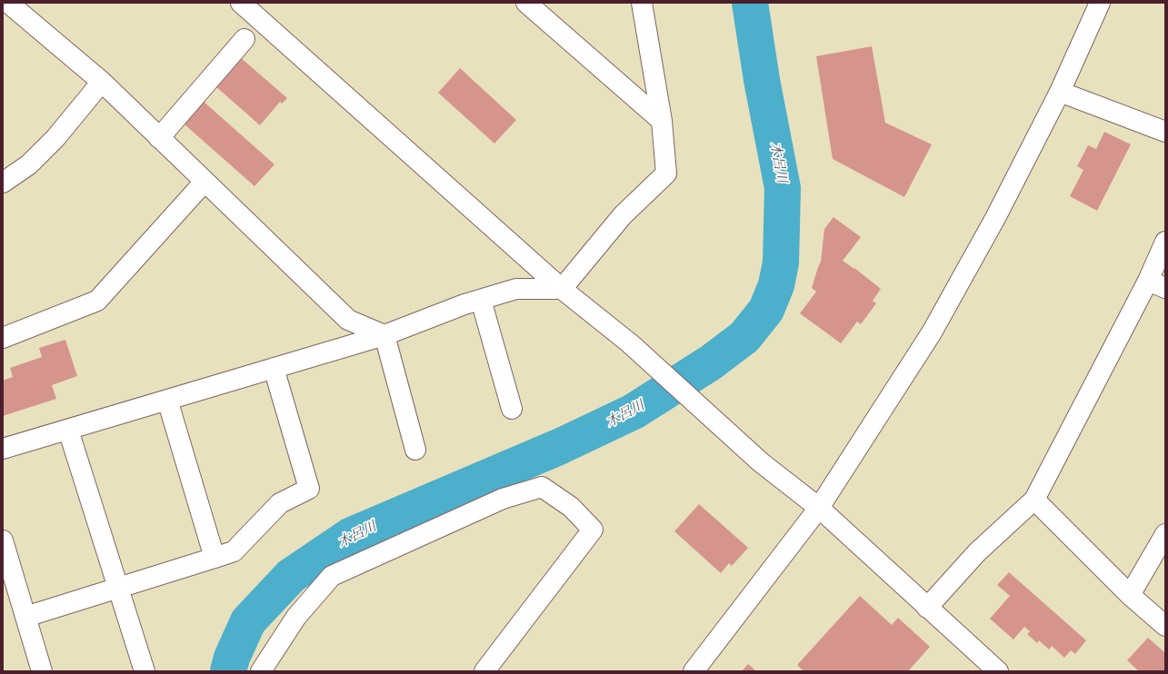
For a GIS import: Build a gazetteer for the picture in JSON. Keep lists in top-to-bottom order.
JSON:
{
  "water": ["木呂川"]
}
